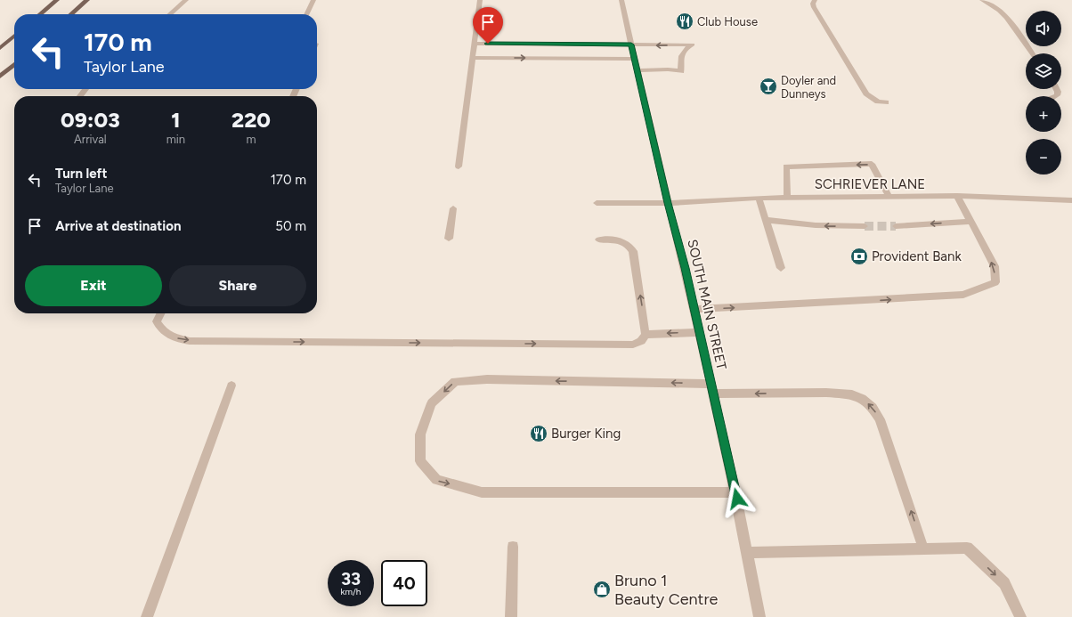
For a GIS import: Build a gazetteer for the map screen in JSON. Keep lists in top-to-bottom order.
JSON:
{
  "streets": {
    "street": ["SCHRIEVER LANE", "SOUTH MAIN STREET"]
  },
  "crossings": [
    ["SCHRIEVER LANE", "SOUTH MAIN STREET"]
  ],
  "places": {
    "restaurant": ["Club House", "Burger King"],
    "bar": ["Doyler and Dunneys"],
    "bank": ["Provident Bank"],
    "shop": ["Bruno 1 Beauty Centre"]
  },
  "page": {
    "map_buttons": ["+", "−"],
    "turn": ["170 m", "Taylor Lane"],
    "eta": [
      "09:03",
      "Arrival",
      "1",
      "min",
      "220",
      "m"
    ],
    "list": [
      {
        "name": "Turn left",
        "note": "Taylor Lane",
        "value": "170 m"
      },
      {
        "name": "Arrive at destination",
        "value": "50 m"
      }
    ],
    "buttons": ["Exit", "Share"],
    "speed": "33 km/h",
    "limit": "40"
  }
}
